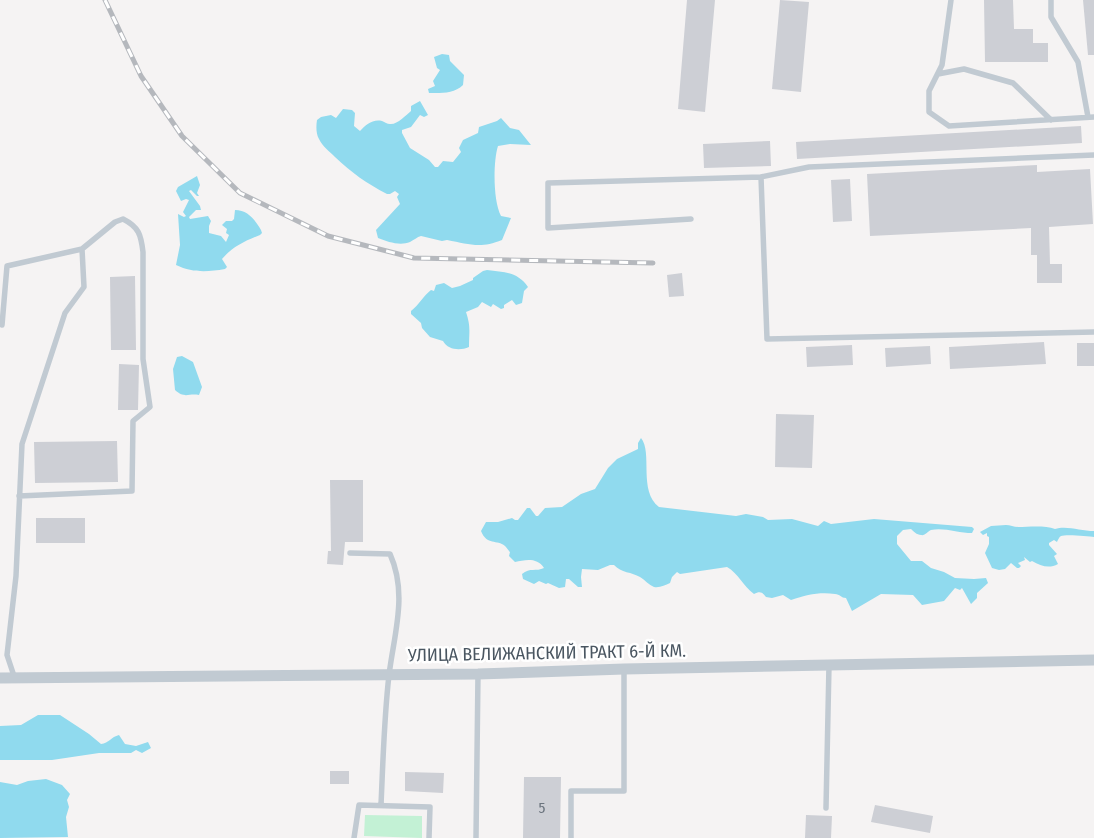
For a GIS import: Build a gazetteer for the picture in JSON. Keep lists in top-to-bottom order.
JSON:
{
  "streets": {
    "street": ["УЛИЦА ВЕЛИЖАНСКИЙ ТРАКТ 6-Й КМ."]
  },
  "house_numbers": ["5"]
}
